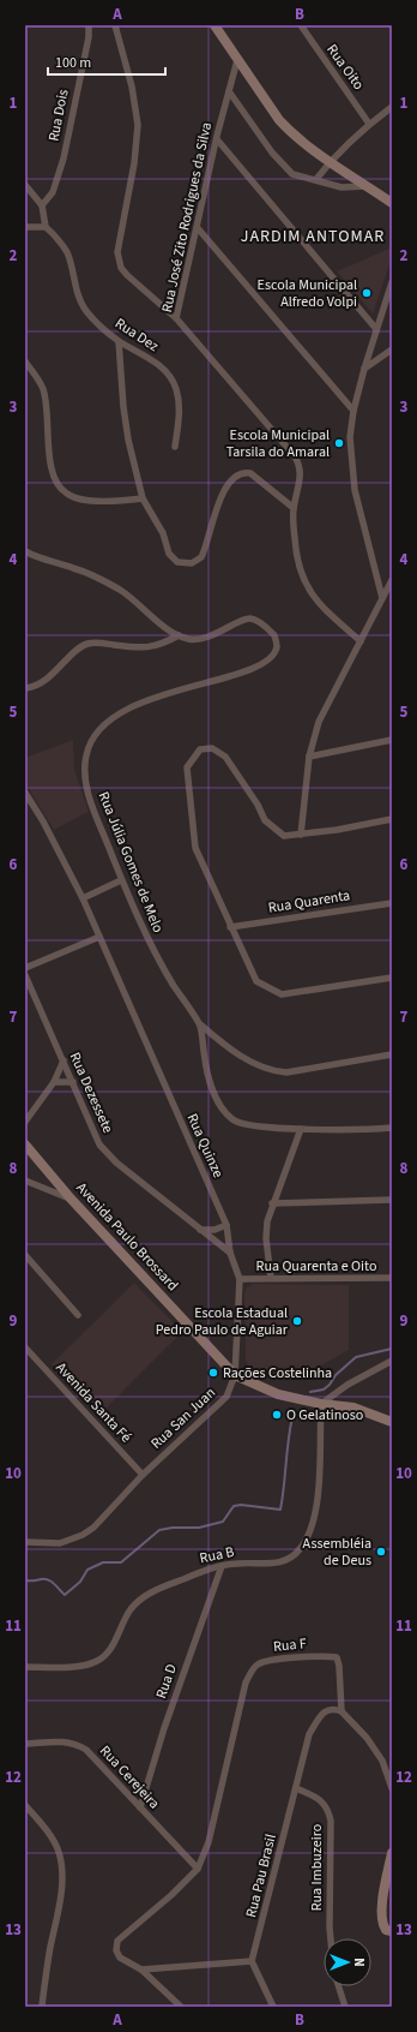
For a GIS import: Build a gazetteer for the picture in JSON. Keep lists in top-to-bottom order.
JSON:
{
  "streets": {
    "main road": ["Avenida Paulo Brossard"],
    "street": [
      "Rua Oito",
      "Rua Dois",
      "Rua José Zito Rodrigues da Silva",
      "Rua Dez",
      "Rua Júlia Gomes de Melo",
      "Rua Quarenta",
      "Rua Dezessete",
      "Rua Quinze",
      "Rua Quarenta e Oito",
      "Avenida Santa Fé",
      "Rua San Juan",
      "Rua B",
      "Rua F",
      "Rua D",
      "Rua Cerejeira",
      "Rua Imbuzeiro",
      "Rua Pau Brasil"
    ]
  },
  "crossings": [
    ["Rua Dezessete", "Rua Quinze"],
    ["Rua Quinze", "Avenida Paulo Brossard"],
    ["Rua Quinze", "Rua Quarenta e Oito"],
    ["Rua Quinze", "Rua San Juan"],
    ["Avenida Paulo Brossard", "Rua San Juan"],
    ["Avenida Paulo Brossard", "Rua B"],
    ["Avenida Santa Fé", "Rua San Juan"],
    ["Rua B", "Rua D"],
    ["Rua F", "Rua Cerejeira"],
    ["Rua F", "Rua Pau Brasil"],
    ["Rua D", "Rua Cerejeira"],
    ["Rua Imbuzeiro", "Rua Pau Brasil"]
  ],
  "districts": ["JARDIM ANTOMAR"],
  "places": [
    "Escola Municipal Alfredo Volpi",
    "Escola Municipal Tarsila do Amaral",
    "Escola Estadual Pedro Paulo de Aguiar",
    "Rações Costelinha",
    "O Gelatinoso",
    "Assembléia de Deus"
  ],
  "scale_bar": "100 m",
  "north": "right",
  "grid": {
    "columns": ["A", "B"],
    "rows": [
      "1",
      "2",
      "3",
      "4",
      "5",
      "6",
      "7",
      "8",
      "9",
      "10",
      "11",
      "12",
      "13"
    ]
  }
}
